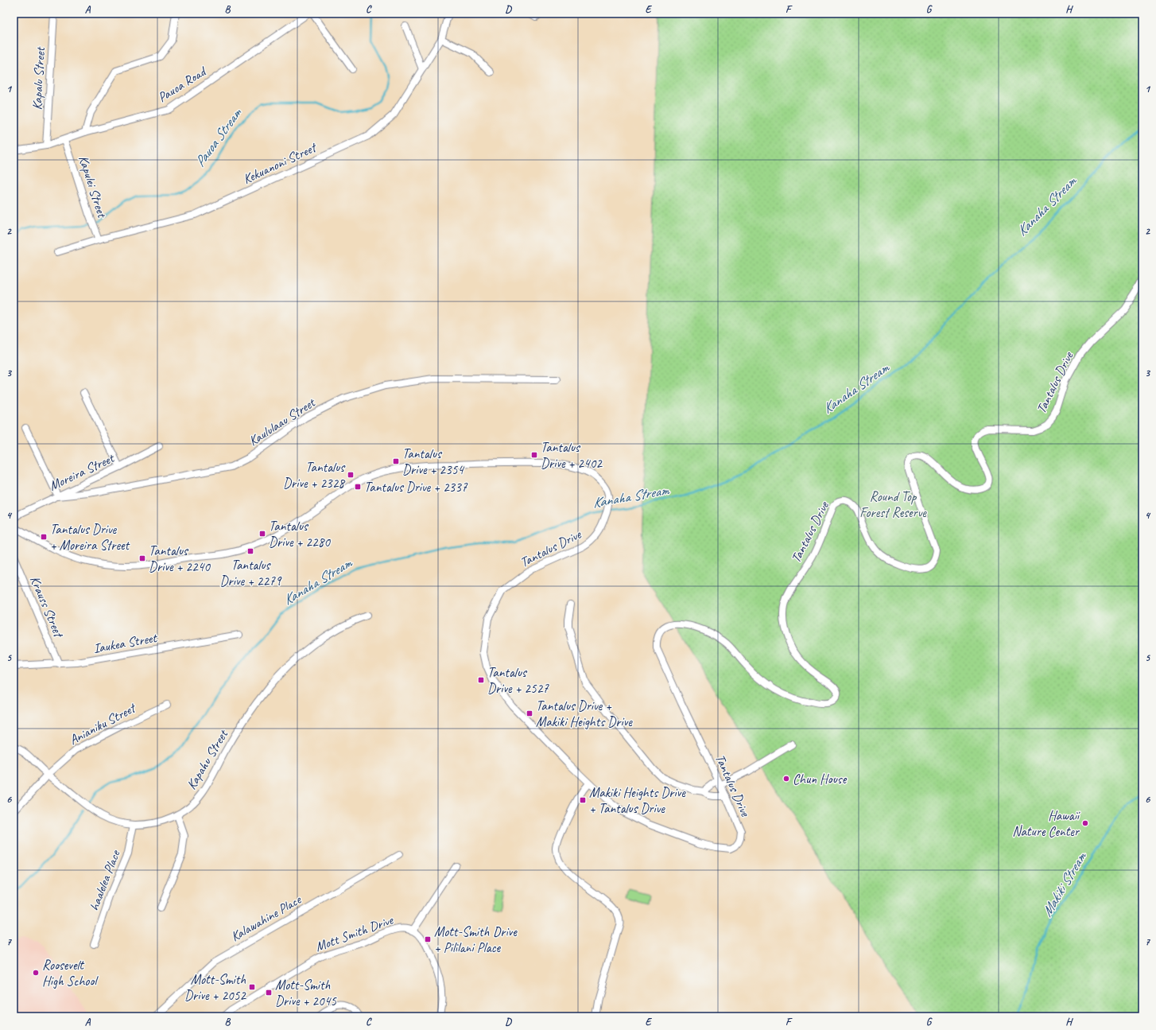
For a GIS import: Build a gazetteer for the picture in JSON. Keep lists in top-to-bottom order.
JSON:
{
  "streets": {
    "street": [
      "Kapalu Street",
      "Pauoa Road",
      "Kekuanoni Street",
      "Kapulei Street",
      "Tantalus Drive",
      "Kaululaau Street",
      "Moreira Street",
      "Krauss Street",
      "Iaukea Street",
      "Anianiku Street",
      "Kapahu Street",
      "haalelea Place",
      "Kalawahine Place",
      "Mott Smith Drive"
    ]
  },
  "crossings": [
    ["Kapalu Street", "Pauoa Road"],
    ["Pauoa Road", "Kapulei Street"],
    ["Kekuanoni Street", "Kapulei Street"],
    ["Kaululaau Street", "Moreira Street"],
    ["Krauss Street", "Iaukea Street"],
    ["Anianiku Street", "Kapahu Street"],
    ["Kapahu Street", "haalelea Place"]
  ],
  "water": ["Pauoa Stream", "Kanaha Stream", "Makiki Stream"],
  "parks": ["Round Top Forest Reserve"],
  "places": {
    "transit": [
      "Tantalus Drive + 2402",
      "Tantalus Drive + 2354",
      "Tantalus Drive + 2328",
      "Tantalus Drive + 2337",
      "Tantalus Drive + 2280",
      "Tantalus Drive + Moreira Street",
      "Tantalus Drive + 2279",
      "Tantalus Drive + 2240",
      "Tantalus Drive + 2527",
      "Tantalus Drive + Makiki Heights Drive",
      "Makiki Heights Drive + Tantalus Drive",
      "Mott-Smith Drive + Pililani Place",
      "Mott-Smith Drive + 2052",
      "Mott-Smith Drive + 2045"
    ],
    "other": ["Chun House", "Hawaii Nature Center", "Roosevelt High School"]
  },
  "grid": {
    "columns": [
      "A",
      "B",
      "C",
      "D",
      "E",
      "F",
      "G",
      "H"
    ],
    "rows": [
      "1",
      "2",
      "3",
      "4",
      "5",
      "6",
      "7"
    ]
  }
}
